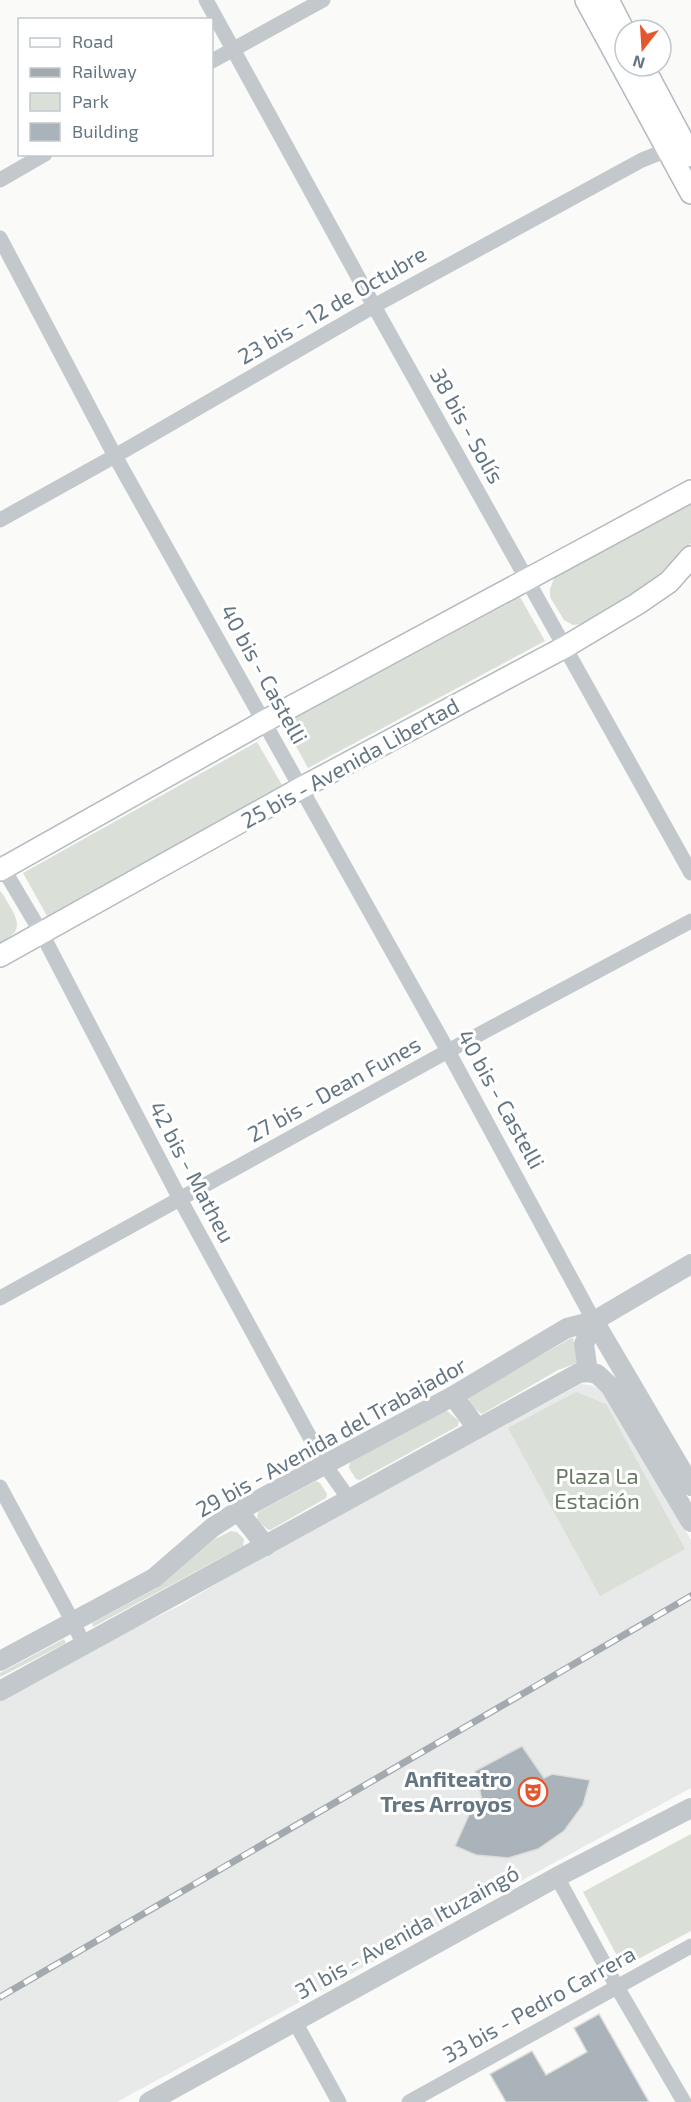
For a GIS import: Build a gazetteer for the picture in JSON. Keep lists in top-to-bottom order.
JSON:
{
  "streets": {
    "main road": ["25 bis - Avenida Libertad"],
    "street": [
      "23 bis - 12 de Octubre",
      "38 bis - Solís",
      "40 bis - Castelli",
      "27 bis - Dean Funes",
      "42 bis - Matheu",
      "29 bis - Avenida del Trabajador",
      "31 bis - Avenida Ituzaingó",
      "33 bis - Pedro Carrera"
    ]
  },
  "crossings": [
    ["23 bis - 12 de Octubre", "38 bis - Solís"],
    ["23 bis - 12 de Octubre", "40 bis - Castelli"],
    ["38 bis - Solís", "25 bis - Avenida Libertad"],
    ["40 bis - Castelli", "25 bis - Avenida Libertad"],
    ["40 bis - Castelli", "27 bis - Dean Funes"],
    ["40 bis - Castelli", "29 bis - Avenida del Trabajador"],
    ["25 bis - Avenida Libertad", "42 bis - Matheu"],
    ["27 bis - Dean Funes", "42 bis - Matheu"],
    ["42 bis - Matheu", "29 bis - Avenida del Trabajador"]
  ],
  "parks": ["Plaza La Estación"],
  "places": {
    "theatre": ["Anfiteatro Tres Arroyos"]
  },
  "legend": [
    "Road",
    "Railway",
    "Park",
    "Building"
  ],
  "north": "bottom"
}
